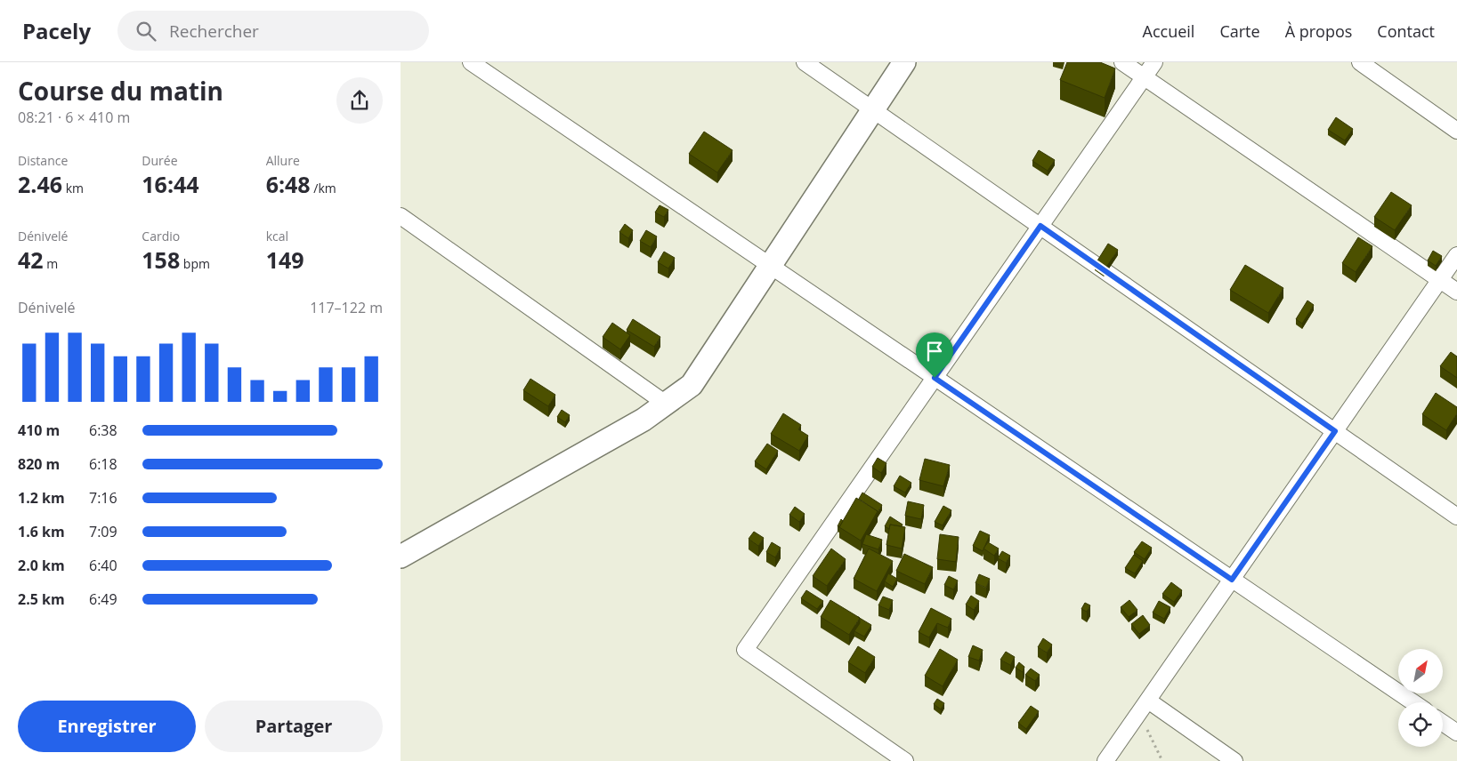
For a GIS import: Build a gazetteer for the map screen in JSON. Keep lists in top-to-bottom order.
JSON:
{
  "north": "top right",
  "page": {
    "header": "Pacely",
    "search": "Rechercher",
    "nav": [
      "Accueil",
      "Carte",
      "À propos",
      "Contact"
    ],
    "heading": ["Course du matin", "08:21 · 6 × 410 m"],
    "stats": [
      ["Distance", "2.46 km"],
      ["Durée", "16:44"],
      ["Allure", "6:48 /km"],
      ["Dénivelé", "42 m"],
      ["Cardio", "158 bpm"],
      ["kcal", "149"]
    ],
    "chart": ["Dénivelé", "117–122 m"],
    "list": [
      {
        "name": "410 m",
        "note": "6:38"
      },
      {
        "name": "820 m",
        "note": "6:18"
      },
      {
        "name": "1.2 km",
        "note": "7:16"
      },
      {
        "name": "1.6 km",
        "note": "7:09"
      },
      {
        "name": "2.0 km",
        "note": "6:40"
      },
      {
        "name": "2.5 km",
        "note": "6:49"
      }
    ],
    "buttons": ["Enregistrer", "Partager"]
  }
}
